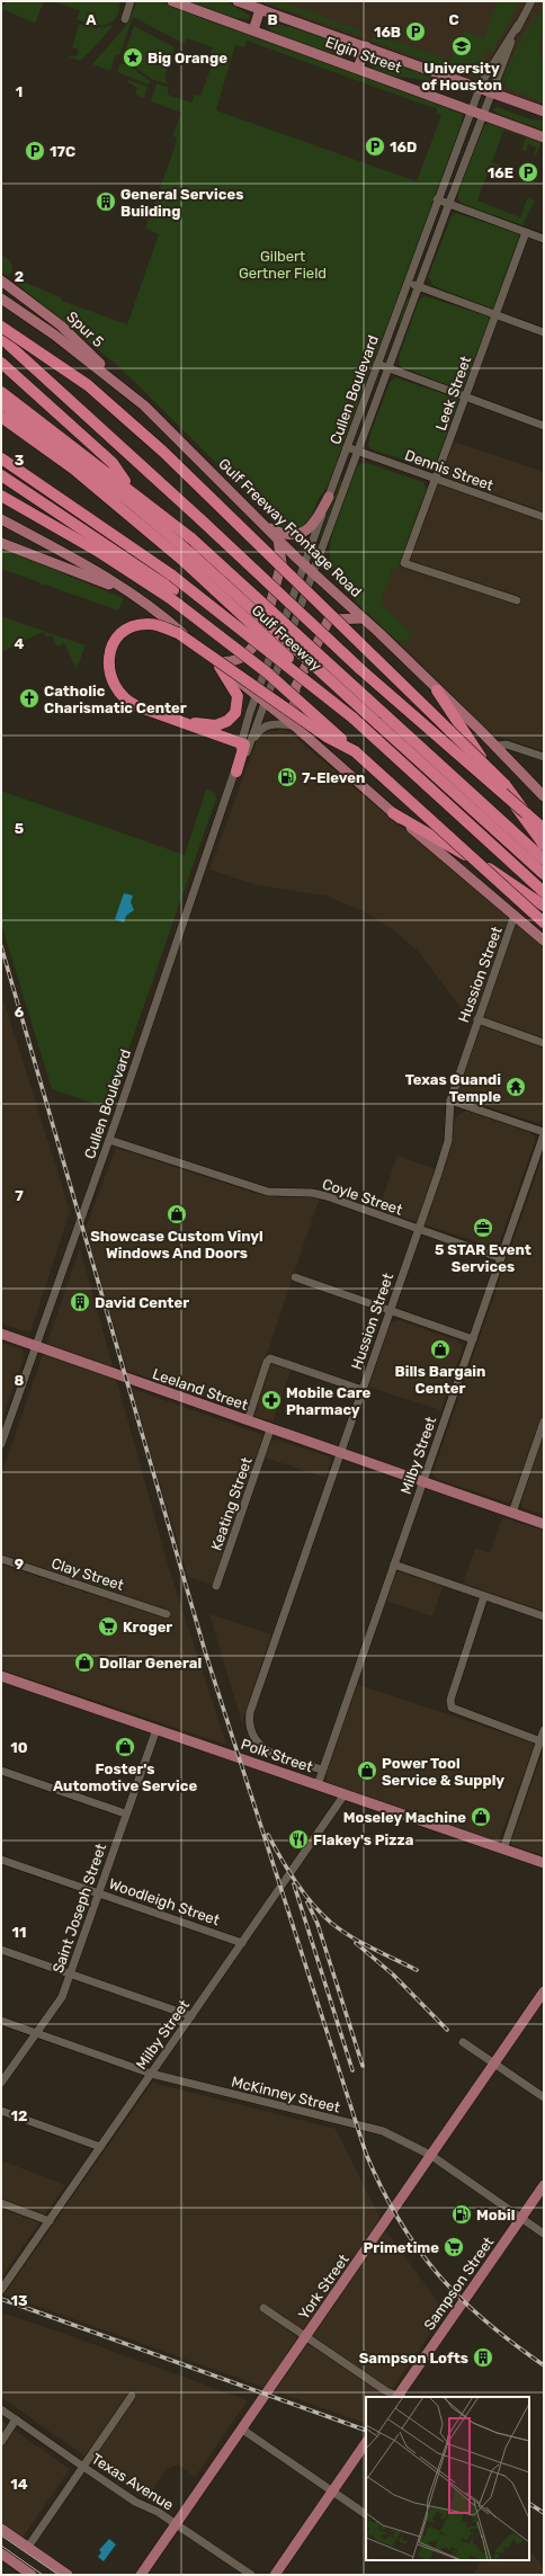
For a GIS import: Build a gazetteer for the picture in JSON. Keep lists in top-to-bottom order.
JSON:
{
  "streets": {
    "highway": ["Gulf Freeway"],
    "main road": [
      "Elgin Street",
      "Spur 5",
      "Gulf Freeway Frontage Road",
      "Leeland Street",
      "Polk Street",
      "Sampson Street",
      "York Street"
    ],
    "street": [
      "Cullen Boulevard",
      "Leek Street",
      "Dennis Street",
      "Hussion Street",
      "Coyle Street",
      "Milby Street",
      "Keating Street",
      "Clay Street",
      "Woodleigh Street",
      "Saint Joseph Street",
      "McKinney Street",
      "Texas Avenue"
    ]
  },
  "crossings": [
    ["Elgin Street", "Cullen Boulevard"],
    ["Spur 5", "Gulf Freeway Frontage Road"],
    ["Cullen Boulevard", "Dennis Street"],
    ["Cullen Boulevard", "Gulf Freeway Frontage Road"],
    ["Cullen Boulevard", "Coyle Street"],
    ["Cullen Boulevard", "Leeland Street"],
    ["Leek Street", "Dennis Street"],
    ["Hussion Street", "Coyle Street"],
    ["Hussion Street", "Leeland Street"],
    ["Hussion Street", "Milby Street"],
    ["Coyle Street", "Milby Street"],
    ["Leeland Street", "Milby Street"],
    ["Leeland Street", "Keating Street"],
    ["Milby Street", "Polk Street"],
    ["Milby Street", "Woodleigh Street"],
    ["Milby Street", "McKinney Street"],
    ["Polk Street", "Saint Joseph Street"],
    ["Woodleigh Street", "Saint Joseph Street"],
    ["Saint Joseph Street", "McKinney Street"],
    ["McKinney Street", "Sampson Street"],
    ["McKinney Street", "York Street"],
    ["York Street", "Texas Avenue"]
  ],
  "parks": ["Gilbert Gertner Field"],
  "places": {
    "parking": [
      "16B",
      "16D",
      "17C",
      "16E"
    ],
    "school or university": ["University of Houston"],
    "place": ["Big Orange"],
    "building": ["General Services Building", "David Center", "Sampson Lofts"],
    "church": ["Catholic Charismatic Center"],
    "fuel station": ["7-Eleven", "Mobil"],
    "temple": ["Texas Guandi Temple"],
    "shop": [
      "Showcase Custom Vinyl Windows And Doors",
      "Bills Bargain Center",
      "Dollar General",
      "Foster's Automotive Service",
      "Power Tool Service & Supply",
      "Moseley Machine"
    ],
    "office": ["5 STAR Event Services"],
    "pharmacy": ["Mobile Care Pharmacy"],
    "supermarket": ["Kroger", "Primetime"],
    "restaurant": ["Flakey's Pizza"]
  },
  "grid": {
    "columns": ["A", "B", "C"],
    "rows": [
      "1",
      "2",
      "3",
      "4",
      "5",
      "6",
      "7",
      "8",
      "9",
      "10",
      "11",
      "12",
      "13",
      "14"
    ]
  }
}
